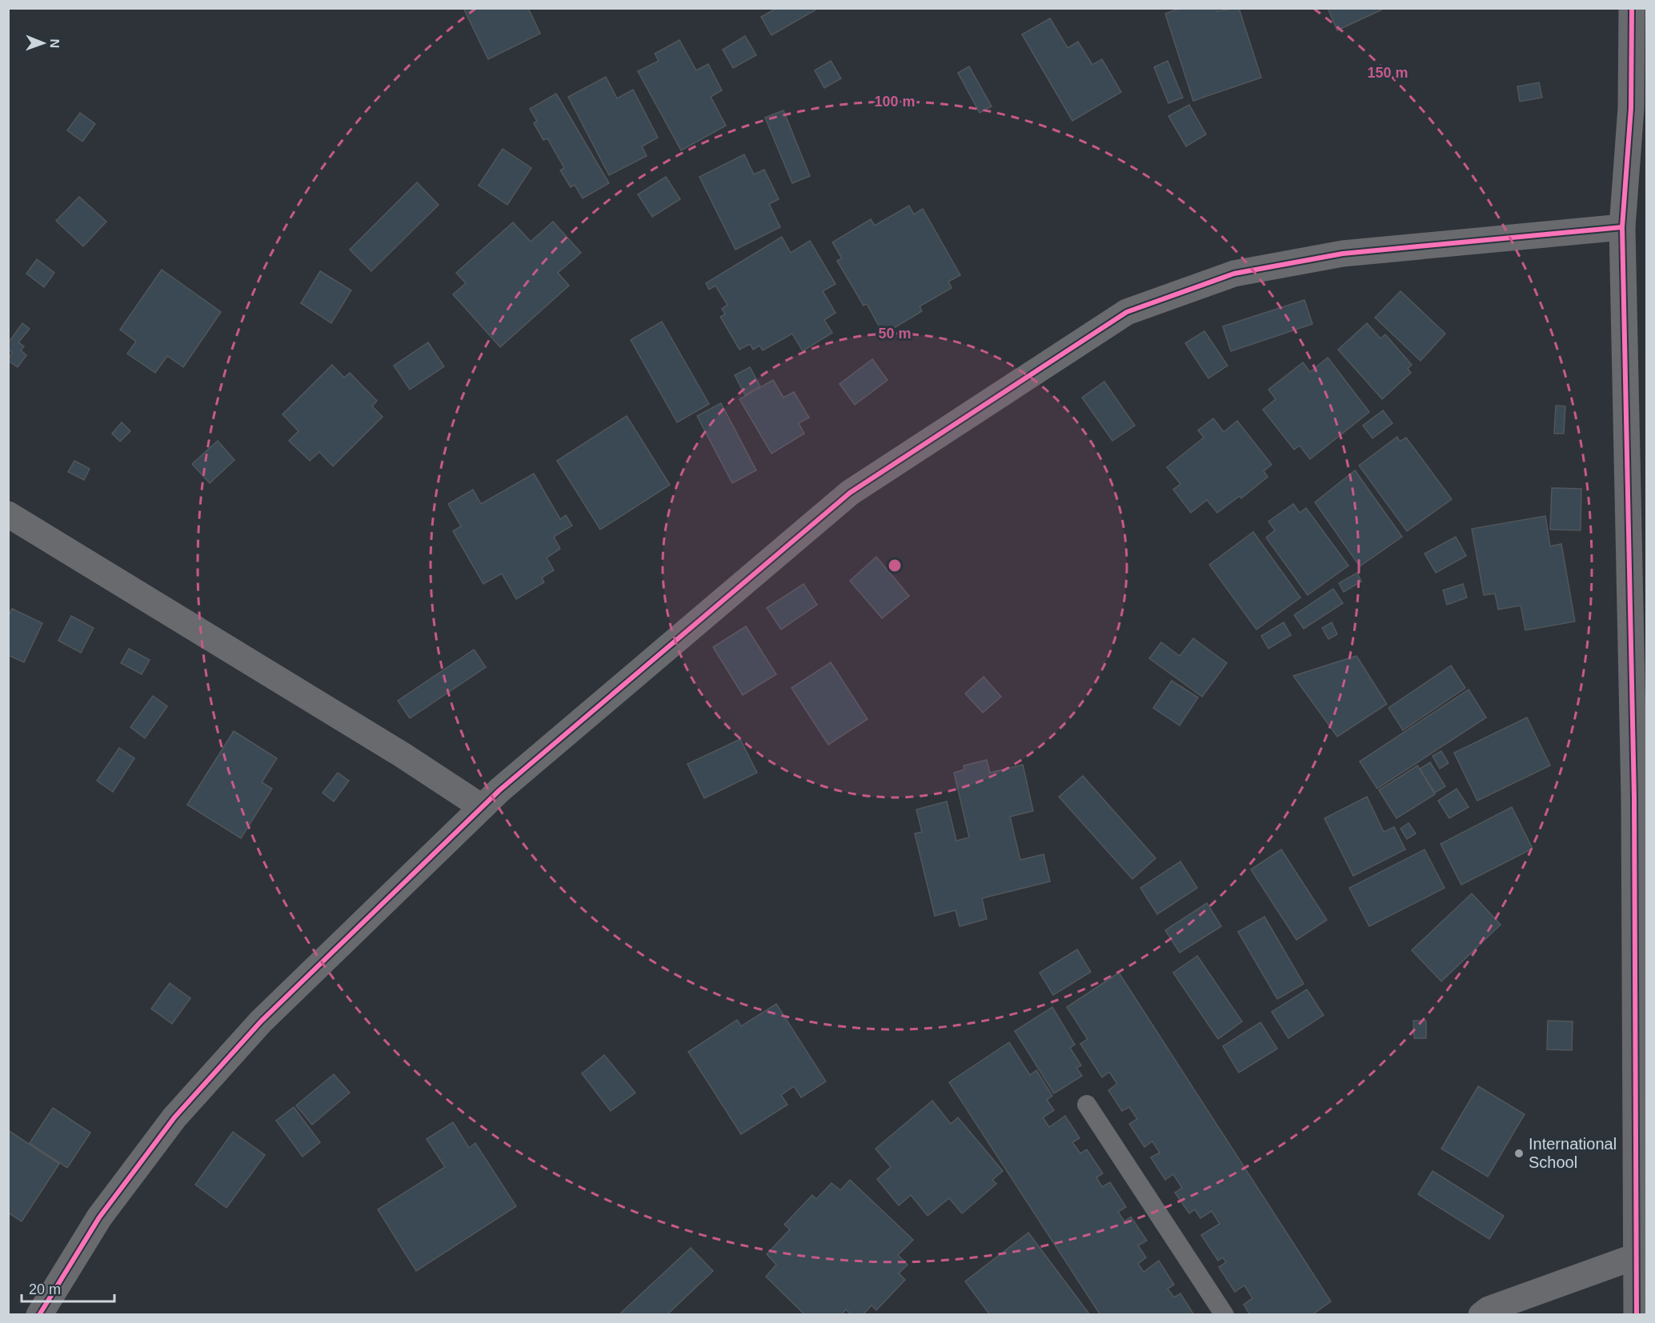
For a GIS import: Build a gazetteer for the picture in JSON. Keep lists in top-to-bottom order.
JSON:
{
  "places": ["International School"],
  "scale_bar": "20 m",
  "north": "right",
  "rings": ["150 m", "100 m", "50 m"]
}
